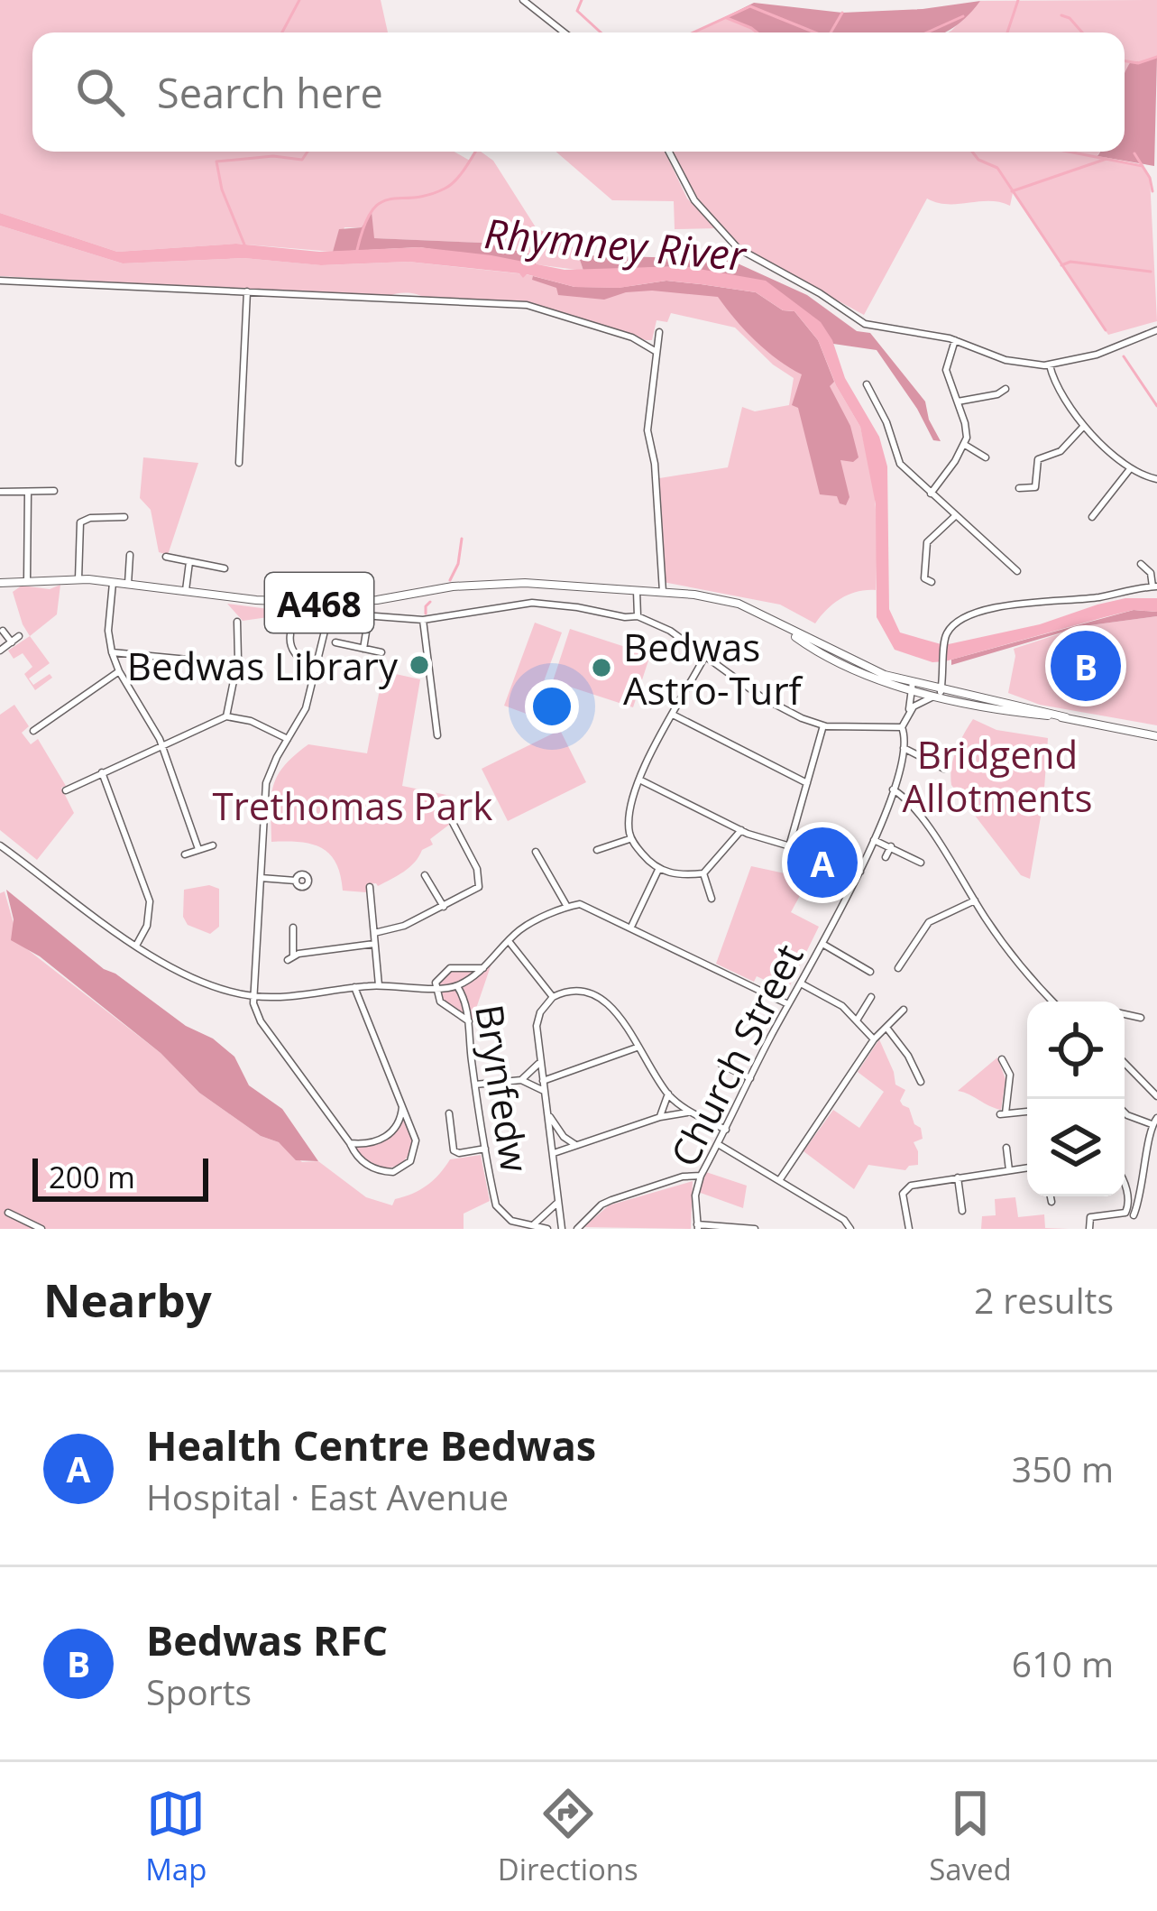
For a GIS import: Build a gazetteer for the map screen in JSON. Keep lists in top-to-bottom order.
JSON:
{
  "streets": {
    "main road": ["A468"],
    "street": ["Church Street", "Brynfedw"]
  },
  "water": ["Rhymney River"],
  "parks": ["Bridgend Allotments", "Trethomas Park"],
  "places": ["Bedwas Library", "Bedwas Astro-Turf"],
  "scale_bar": "200 m",
  "page": {
    "search": "Search here",
    "pins": ["B", "A"],
    "scale": "200 m",
    "heading": ["Nearby", "2 results"],
    "list": [
      {
        "mark": "A",
        "name": "Health Centre Bedwas",
        "note": "Hospital · East Avenue",
        "value": "350 m"
      },
      {
        "mark": "B",
        "name": "Bedwas RFC",
        "note": "Sports",
        "value": "610 m"
      }
    ],
    "nav": ["Map", "Directions", "Saved"]
  }
}
